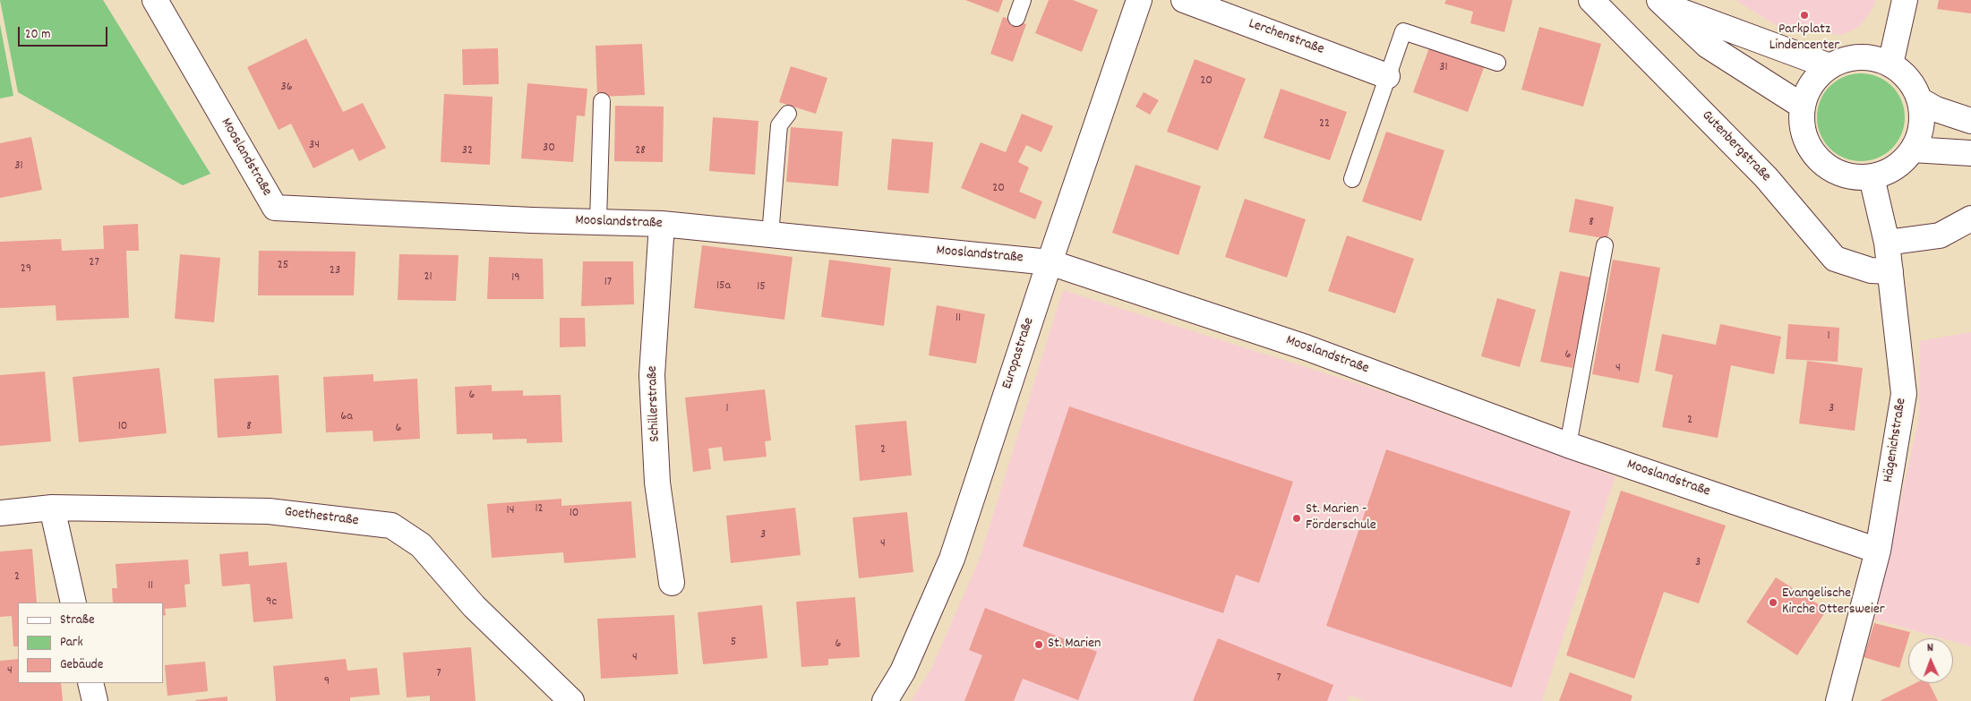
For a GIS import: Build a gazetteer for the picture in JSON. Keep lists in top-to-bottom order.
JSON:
{
  "streets": {
    "street": [
      "Lerchenstraße",
      "Gutenbergstraße",
      "Mooslandstraße",
      "Europastraße",
      "Schillerstraße",
      "Hägenichstraße",
      "Goethestraße"
    ]
  },
  "crossings": [
    ["Gutenbergstraße", "Hägenichstraße"],
    ["Mooslandstraße", "Europastraße"],
    ["Mooslandstraße", "Schillerstraße"],
    ["Mooslandstraße", "Hägenichstraße"]
  ],
  "places": [
    "Parkplatz Lindencenter",
    "St. Marien - Förderschule",
    "Evangelische Kirche Ottersweier",
    "St. Marien"
  ],
  "house_numbers": [
    "31",
    "20",
    "36",
    "22",
    "34",
    "30",
    "32",
    "28",
    "31",
    "20",
    "8",
    "27",
    "25",
    "29",
    "23",
    "21",
    "19",
    "17",
    "15a",
    "15",
    "11",
    "1",
    "6",
    "4",
    "6",
    "1",
    "3",
    "6a",
    "2",
    "10",
    "8",
    "6",
    "2",
    "12",
    "14",
    "10",
    "3",
    "4",
    "3",
    "2",
    "11",
    "9c",
    "5",
    "6",
    "4",
    "4",
    "7",
    "7",
    "9"
  ],
  "legend": ["Straße", "Park", "Gebäude"],
  "scale_bar": "20 m",
  "north": "top"
}
